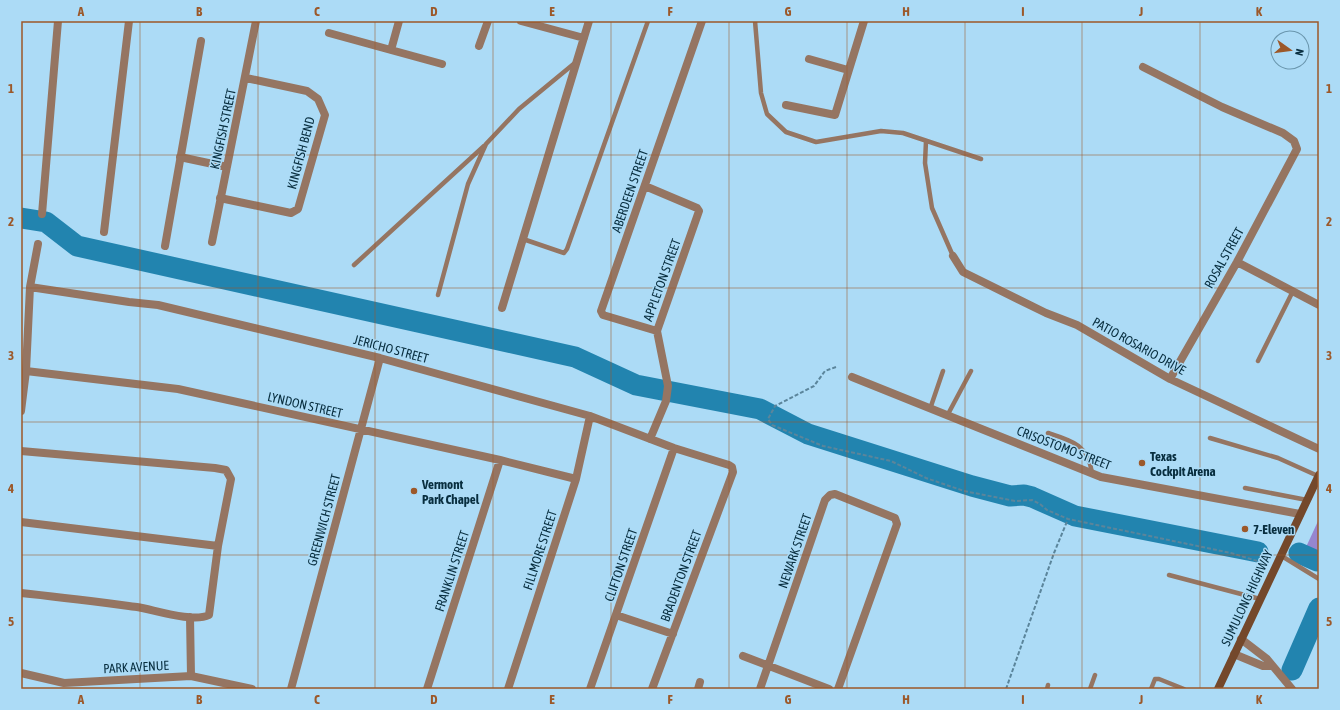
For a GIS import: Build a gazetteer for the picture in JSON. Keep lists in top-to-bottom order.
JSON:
{
  "streets": {
    "main road": ["SUMULONG HIGHWAY"],
    "street": [
      "KINGFISH STREET",
      "KINGFISH BEND",
      "ABERDEEN STREET",
      "ROSAL STREET",
      "APPLETON STREET",
      "PATIO ROSARIO DRIVE",
      "JERICHO STREET",
      "LYNDON STREET",
      "CRISOSTOMO STREET",
      "GREENWICH STREET",
      "FILLMORE STREET",
      "NEWARK STREET",
      "CLIFTON STREET",
      "FRANKLIN STREET",
      "BRADENTON STREET",
      "PARK AVENUE"
    ]
  },
  "crossings": [
    ["KINGFISH STREET", "KINGFISH BEND"],
    ["ABERDEEN STREET", "APPLETON STREET"],
    ["ROSAL STREET", "PATIO ROSARIO DRIVE"],
    ["APPLETON STREET", "JERICHO STREET"],
    ["JERICHO STREET", "GREENWICH STREET"],
    ["JERICHO STREET", "FILLMORE STREET"],
    ["JERICHO STREET", "CLIFTON STREET"],
    ["JERICHO STREET", "BRADENTON STREET"],
    ["LYNDON STREET", "GREENWICH STREET"],
    ["LYNDON STREET", "FILLMORE STREET"],
    ["LYNDON STREET", "FRANKLIN STREET"],
    ["CRISOSTOMO STREET", "SUMULONG HIGHWAY"]
  ],
  "places": ["Texas Cockpit Arena", "Vermont Park Chapel", "7-Eleven"],
  "north": "right",
  "grid": {
    "columns": [
      "A",
      "B",
      "C",
      "D",
      "E",
      "F",
      "G",
      "H",
      "I",
      "J",
      "K"
    ],
    "rows": [
      "1",
      "2",
      "3",
      "4",
      "5"
    ]
  }
}
